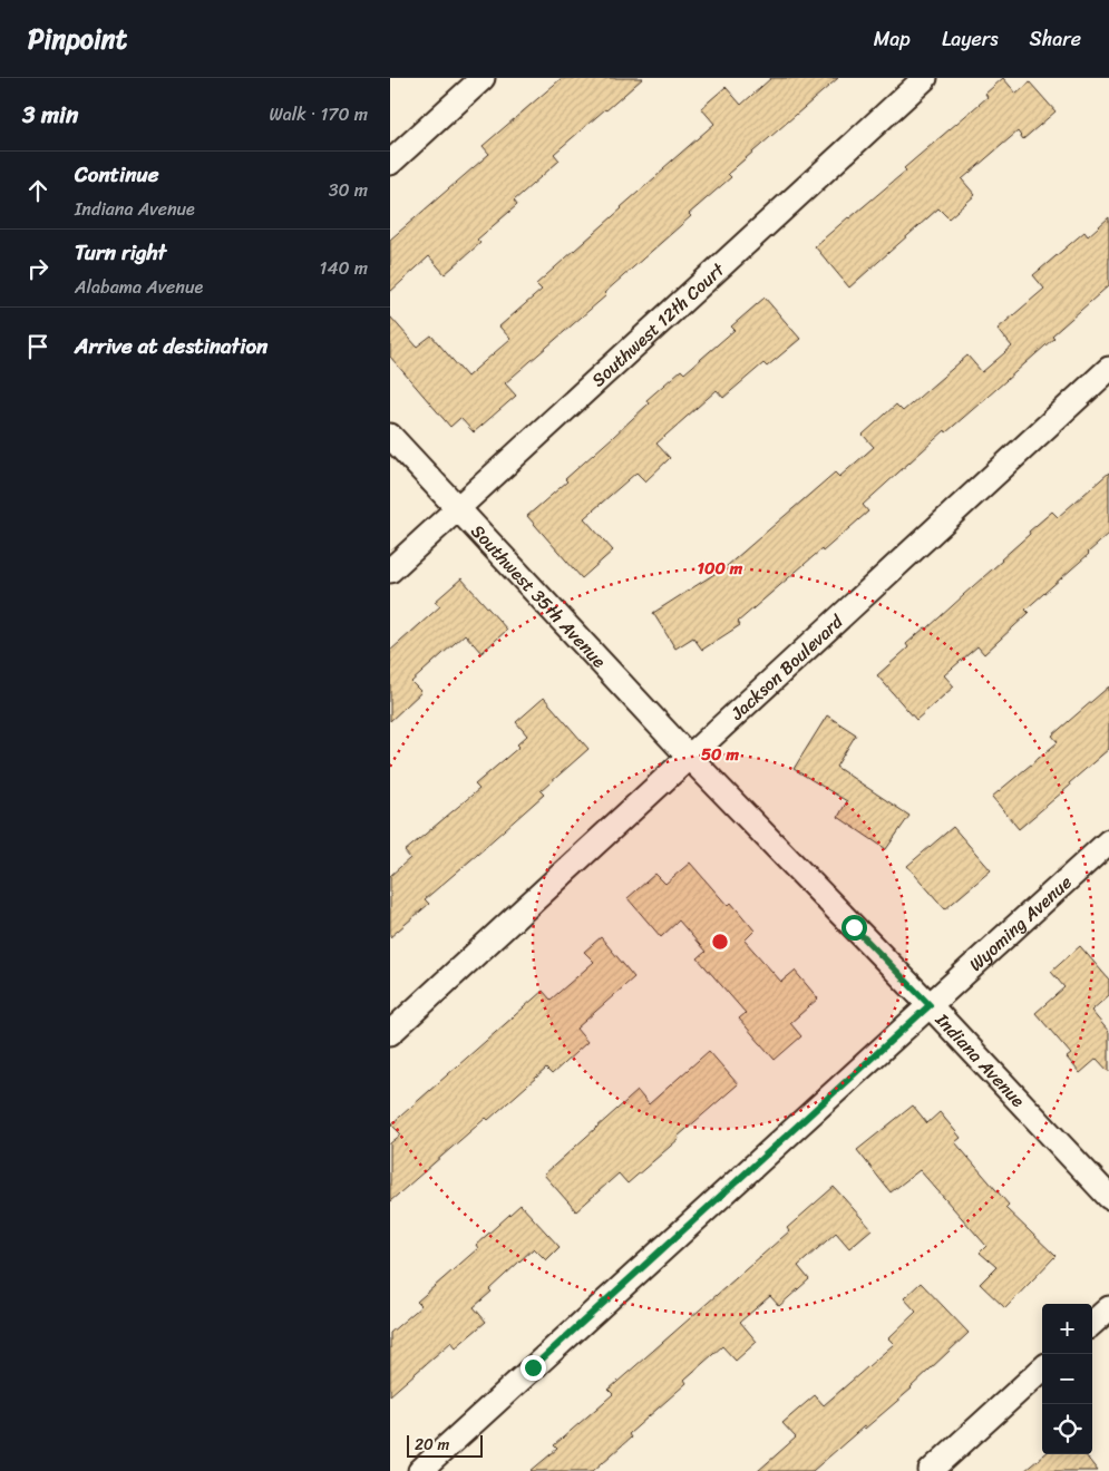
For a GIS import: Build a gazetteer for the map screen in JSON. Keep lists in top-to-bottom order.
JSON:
{
  "streets": {
    "street": [
      "Southwest 12th Court",
      "Southwest 35th Avenue",
      "Jackson Boulevard",
      "Wyoming Avenue",
      "Indiana Avenue"
    ]
  },
  "crossings": [
    ["Southwest 12th Court", "Southwest 35th Avenue"],
    ["Southwest 35th Avenue", "Jackson Boulevard"],
    ["Southwest 35th Avenue", "Indiana Avenue"],
    ["Jackson Boulevard", "Indiana Avenue"],
    ["Wyoming Avenue", "Indiana Avenue"]
  ],
  "scale_bar": "20 m",
  "page": {
    "header": "Pinpoint",
    "nav": ["Map", "Layers", "Share"],
    "heading": ["3 min", "Walk · 170 m"],
    "list": [
      ["Continue", "Indiana Avenue", "30 m"],
      ["Turn right", "Alabama Avenue", "140 m"],
      "Arrive at destination"
    ],
    "map_buttons": ["+", "−"],
    "scale": "20 m"
  },
  "rings": ["100 m", "50 m"]
}
